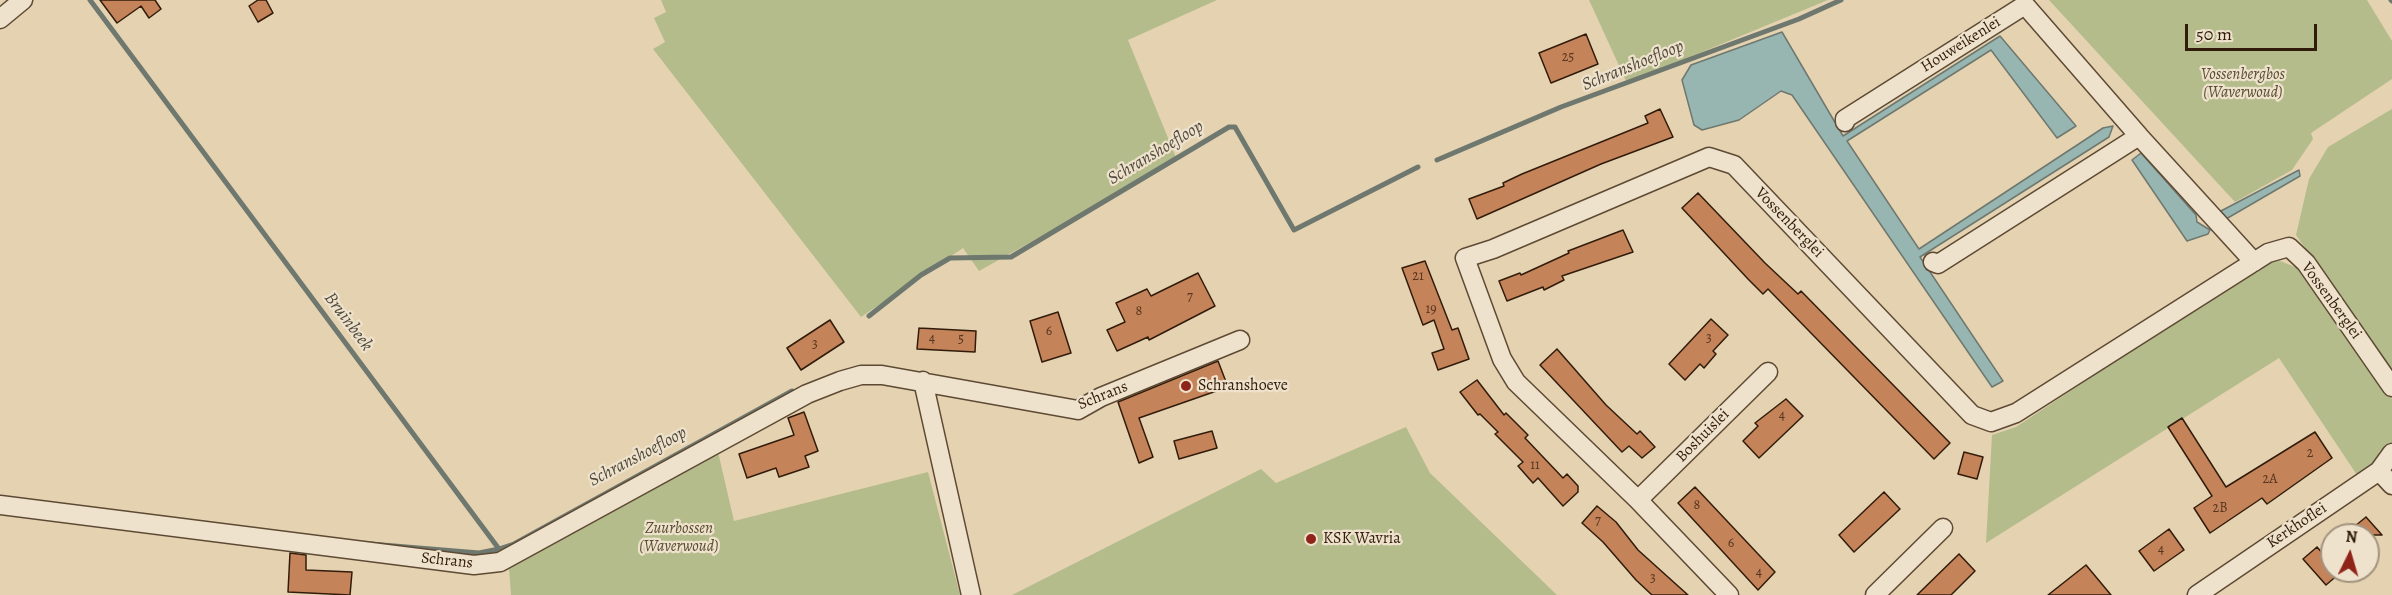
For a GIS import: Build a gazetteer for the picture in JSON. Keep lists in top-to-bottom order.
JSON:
{
  "streets": {
    "street": [
      "Houweikenlei",
      "Vossenberglei",
      "Schrans",
      "Boshuislei",
      "Kerkhoflei"
    ]
  },
  "crossings": [
    ["Houweikenlei", "Vossenberglei"],
    ["Vossenberglei", "Boshuislei"]
  ],
  "water": ["Schranshoefloop", "Bruinbeek"],
  "parks": ["Vossenbergbos (Waverwoud)", "Zuurbossen (Waverwoud)"],
  "places": ["Schranshoeve", "KSK Wavria"],
  "house_numbers": [
    "25",
    "21",
    "7",
    "19",
    "8",
    "6",
    "4",
    "3",
    "5",
    "3",
    "4",
    "2",
    "11",
    "2A",
    "8",
    "2B",
    "7",
    "6",
    "4",
    "4",
    "3"
  ],
  "scale_bar": "50 m",
  "north": "top"
}
